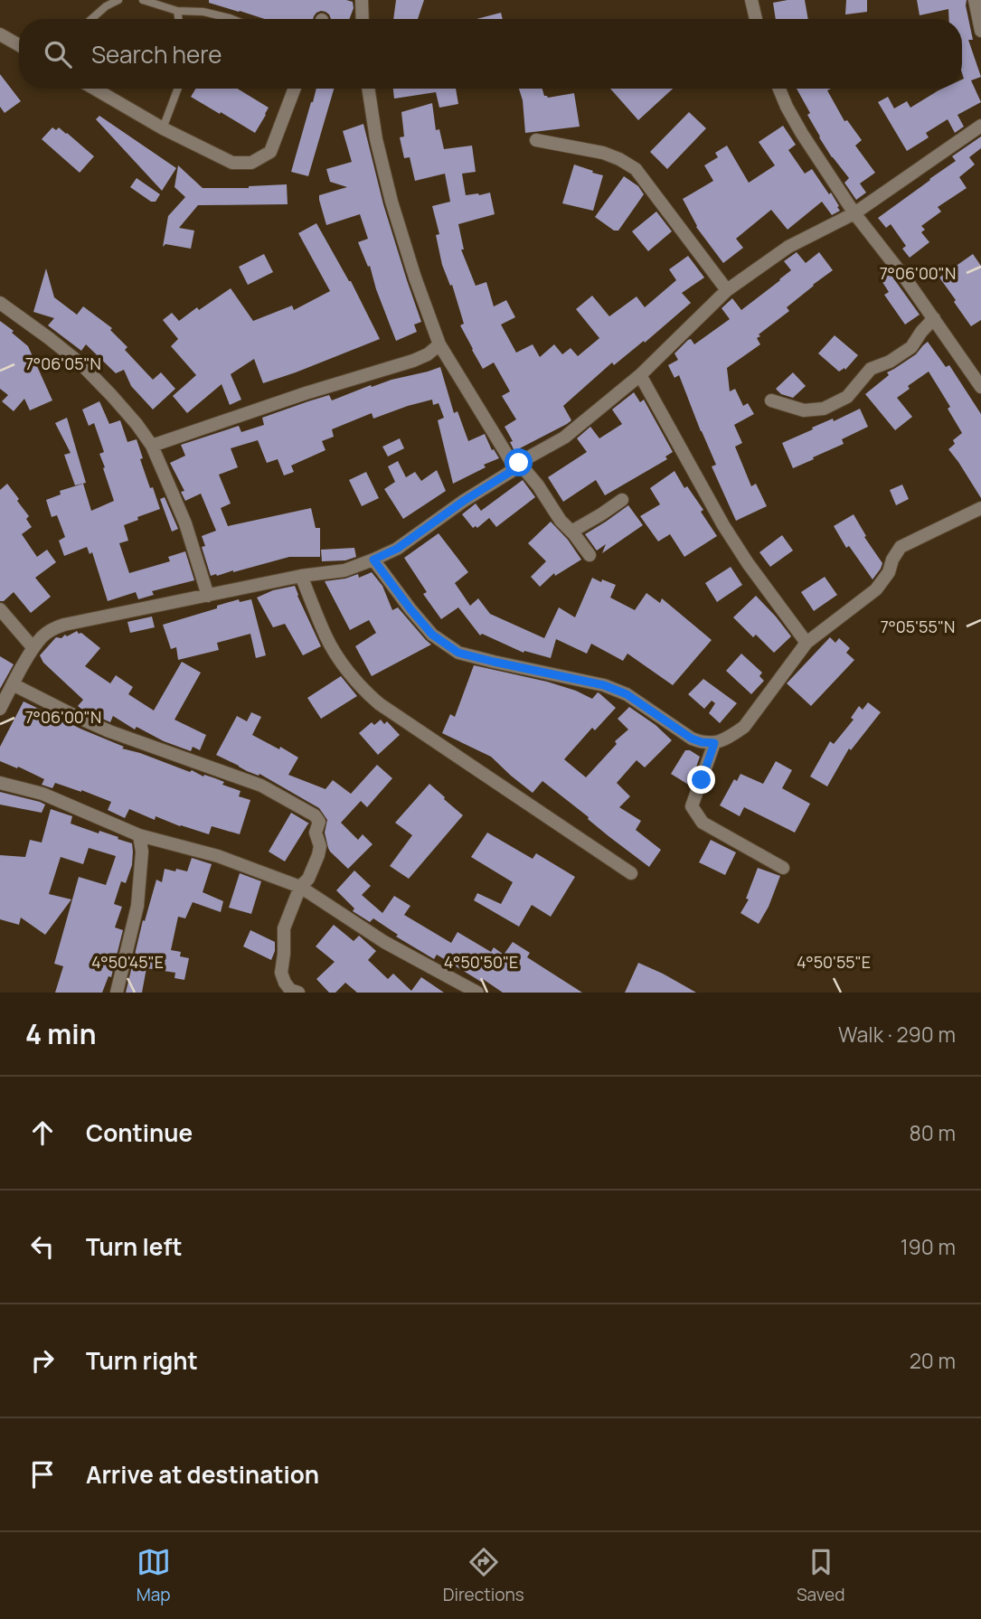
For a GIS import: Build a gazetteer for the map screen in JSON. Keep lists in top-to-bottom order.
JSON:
{
  "page": {
    "search": "Search here",
    "heading": ["4 min", "Walk · 290 m"],
    "list": [
      ["Continue", "80 m"],
      ["Turn left", "190 m"],
      ["Turn right", "20 m"],
      "Arrive at destination"
    ],
    "nav": ["Map", "Directions", "Saved"]
  },
  "coordinates": [
    "7°06'00\"N",
    "7°06'05\"N",
    "7°05'55\"N",
    "4°50'45\"E",
    "4°50'50\"E",
    "4°50'55\"E"
  ]
}
